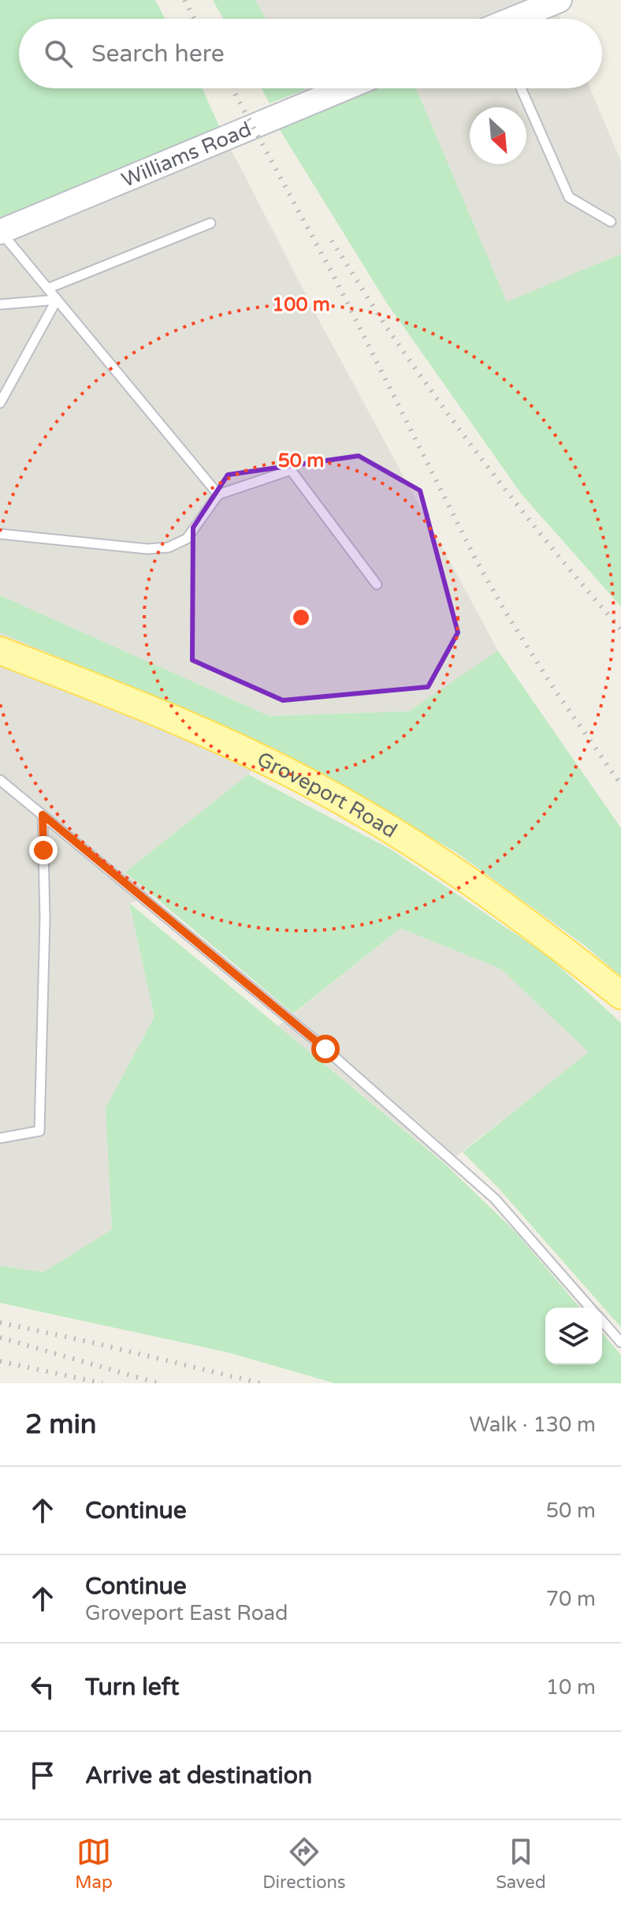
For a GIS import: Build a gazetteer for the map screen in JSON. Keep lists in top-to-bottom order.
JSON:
{
  "streets": {
    "main road": ["Williams Road", "Groveport Road"]
  },
  "north": "bottom right",
  "page": {
    "search": "Search here",
    "heading": ["2 min", "Walk · 130 m"],
    "list": [
      ["Continue", "50 m"],
      ["Continue", "Groveport East Road", "70 m"],
      ["Turn left", "10 m"],
      "Arrive at destination"
    ],
    "nav": ["Map", "Directions", "Saved"]
  },
  "rings": ["100 m", "50 m"]
}
